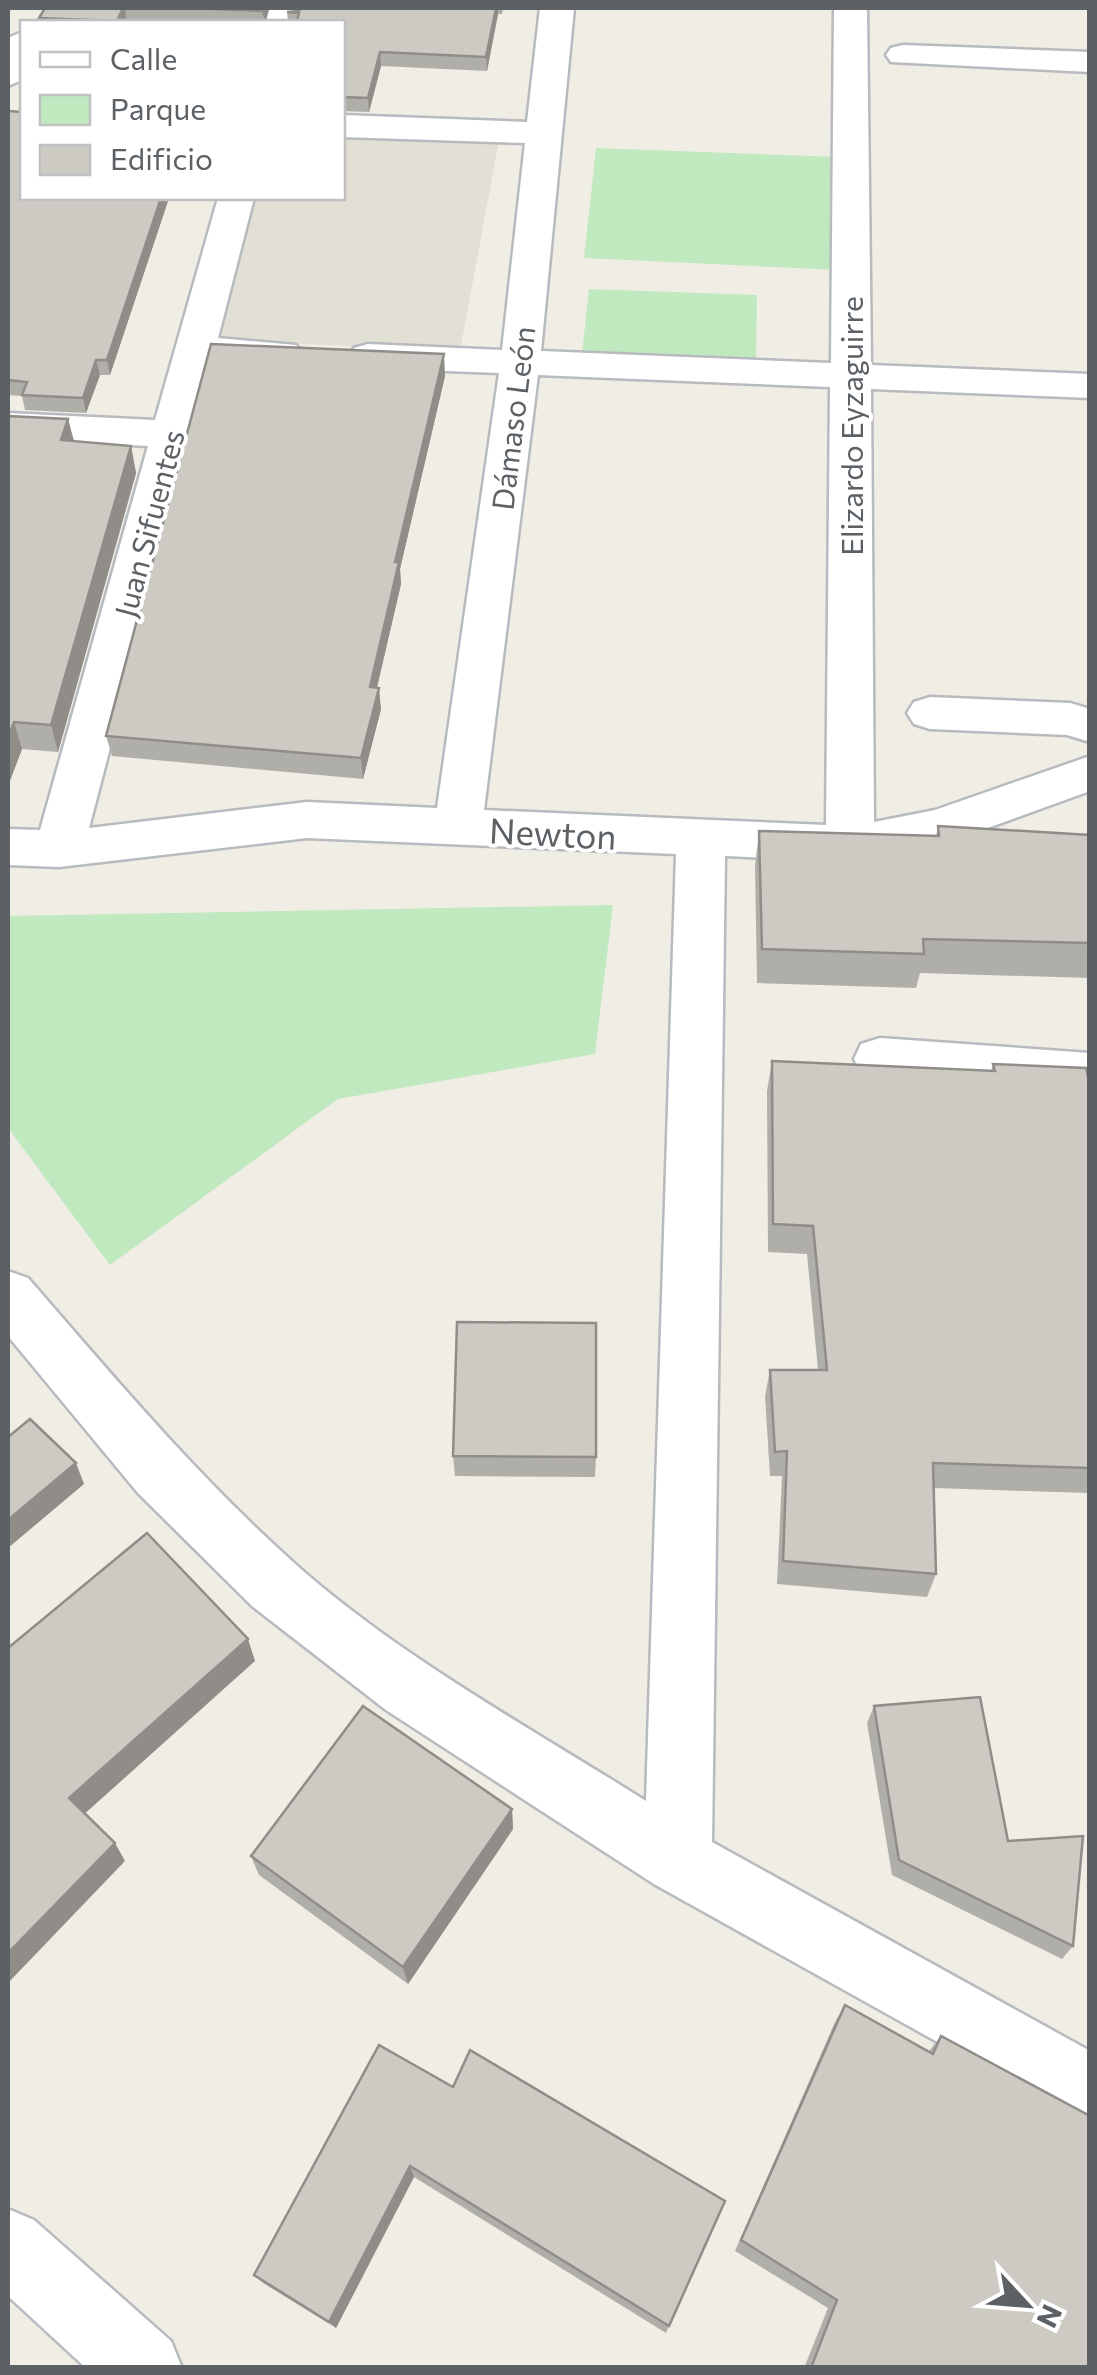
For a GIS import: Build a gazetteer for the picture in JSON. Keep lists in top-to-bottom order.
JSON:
{
  "streets": {
    "street": [
      "Dámaso León",
      "Elizardo Eyzaguirre",
      "Juan Sifuentes",
      "Newton"
    ]
  },
  "crossings": [
    ["Dámaso León", "Newton"],
    ["Elizardo Eyzaguirre", "Newton"],
    ["Juan Sifuentes", "Newton"]
  ],
  "legend": ["Calle", "Parque", "Edificio"],
  "north": "bottom right"
}
